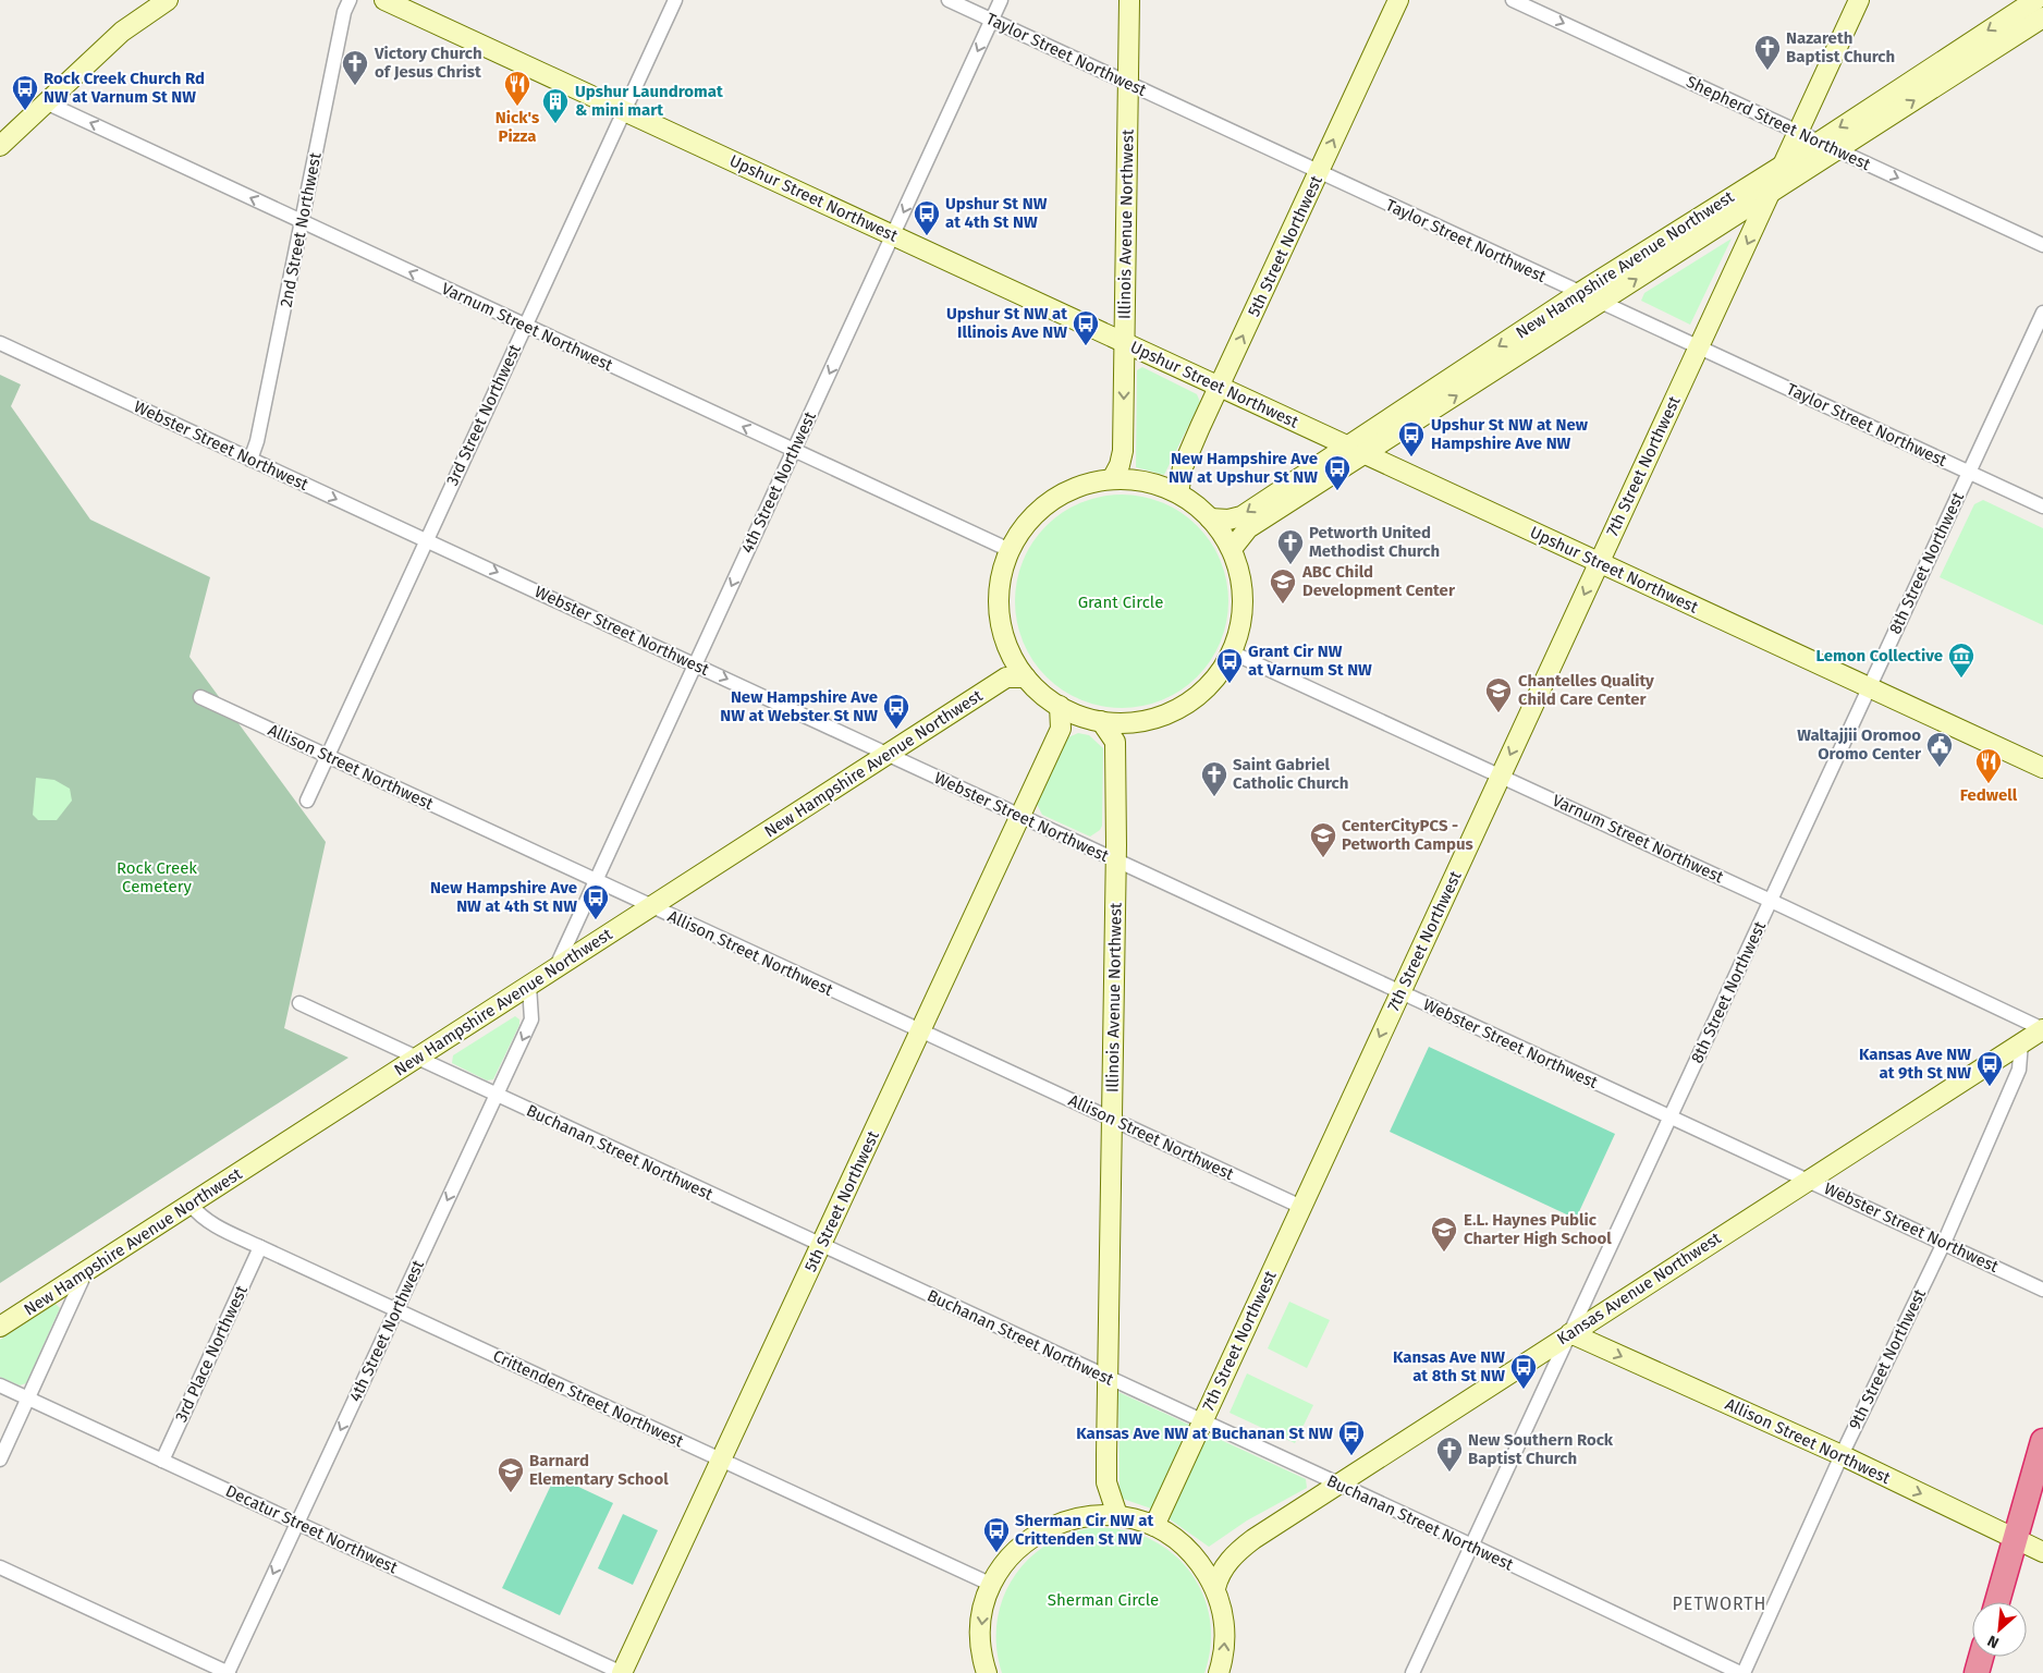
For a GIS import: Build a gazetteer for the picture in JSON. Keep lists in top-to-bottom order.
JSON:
{
  "streets": {
    "street": [
      "Taylor Street Northwest",
      "Shepherd Street Northwest",
      "Upshur Street Northwest",
      "Illinois Avenue Northwest",
      "2nd Street Northwest",
      "5th Street Northwest",
      "New Hampshire Avenue Northwest",
      "Varnum Street Northwest",
      "3rd Street Northwest",
      "Webster Street Northwest",
      "7th Street Northwest",
      "4th Street Northwest",
      "8th Street Northwest",
      "Allison Street Northwest",
      "Buchanan Street Northwest",
      "Kansas Avenue Northwest",
      "3rd Place Northwest",
      "9th Street Northwest",
      "Crittenden Street Northwest",
      "Decatur Street Northwest"
    ]
  },
  "crossings": [
    ["Taylor Street Northwest", "Illinois Avenue Northwest"],
    ["Taylor Street Northwest", "5th Street Northwest"],
    ["Taylor Street Northwest", "New Hampshire Avenue Northwest"],
    ["Taylor Street Northwest", "7th Street Northwest"],
    ["Taylor Street Northwest", "4th Street Northwest"],
    ["Taylor Street Northwest", "8th Street Northwest"],
    ["Shepherd Street Northwest", "New Hampshire Avenue Northwest"],
    ["Shepherd Street Northwest", "7th Street Northwest"],
    ["Upshur Street Northwest", "Illinois Avenue Northwest"],
    ["Upshur Street Northwest", "5th Street Northwest"],
    ["Upshur Street Northwest", "New Hampshire Avenue Northwest"],
    ["Upshur Street Northwest", "3rd Street Northwest"],
    ["Upshur Street Northwest", "7th Street Northwest"],
    ["Upshur Street Northwest", "4th Street Northwest"],
    ["Upshur Street Northwest", "8th Street Northwest"],
    ["Illinois Avenue Northwest", "Webster Street Northwest"],
    ["Illinois Avenue Northwest", "Allison Street Northwest"],
    ["Illinois Avenue Northwest", "Buchanan Street Northwest"],
    ["2nd Street Northwest", "Varnum Street Northwest"],
    ["2nd Street Northwest", "Webster Street Northwest"],
    ["5th Street Northwest", "Webster Street Northwest"],
    ["5th Street Northwest", "Allison Street Northwest"],
    ["5th Street Northwest", "Buchanan Street Northwest"],
    ["5th Street Northwest", "Crittenden Street Northwest"],
    ["5th Street Northwest", "Decatur Street Northwest"],
    ["New Hampshire Avenue Northwest", "Webster Street Northwest"],
    ["New Hampshire Avenue Northwest", "7th Street Northwest"],
    ["New Hampshire Avenue Northwest", "4th Street Northwest"],
    ["New Hampshire Avenue Northwest", "Allison Street Northwest"],
    ["New Hampshire Avenue Northwest", "Buchanan Street Northwest"],
    ["New Hampshire Avenue Northwest", "Crittenden Street Northwest"],
    ["Varnum Street Northwest", "3rd Street Northwest"],
    ["Varnum Street Northwest", "7th Street Northwest"],
    ["Varnum Street Northwest", "4th Street Northwest"],
    ["Varnum Street Northwest", "8th Street Northwest"],
    ["Varnum Street Northwest", "Kansas Avenue Northwest"],
    ["3rd Street Northwest", "Webster Street Northwest"],
    ["3rd Street Northwest", "Allison Street Northwest"],
    ["Webster Street Northwest", "7th Street Northwest"],
    ["Webster Street Northwest", "4th Street Northwest"],
    ["Webster Street Northwest", "8th Street Northwest"],
    ["Webster Street Northwest", "Kansas Avenue Northwest"],
    ["Webster Street Northwest", "9th Street Northwest"],
    ["7th Street Northwest", "Allison Street Northwest"],
    ["7th Street Northwest", "Buchanan Street Northwest"],
    ["4th Street Northwest", "Allison Street Northwest"],
    ["4th Street Northwest", "Buchanan Street Northwest"],
    ["4th Street Northwest", "Crittenden Street Northwest"],
    ["4th Street Northwest", "Decatur Street Northwest"],
    ["8th Street Northwest", "Allison Street Northwest"],
    ["8th Street Northwest", "Buchanan Street Northwest"],
    ["8th Street Northwest", "Kansas Avenue Northwest"],
    ["Allison Street Northwest", "Kansas Avenue Northwest"],
    ["Allison Street Northwest", "9th Street Northwest"],
    ["Buchanan Street Northwest", "Kansas Avenue Northwest"],
    ["Buchanan Street Northwest", "9th Street Northwest"],
    ["Kansas Avenue Northwest", "9th Street Northwest"],
    ["3rd Place Northwest", "Crittenden Street Northwest"],
    ["3rd Place Northwest", "Decatur Street Northwest"]
  ],
  "one_way": [
    "Shepherd Street Northwest",
    "Varnum Street Northwest",
    "7th Street Northwest",
    "4th Street Northwest"
  ],
  "districts": ["PETWORTH"],
  "parks": ["Grant Circle", "Rock Creek Cemetery", "Sherman Circle"],
  "places": {
    "church": [
      "Nazareth Baptist Church",
      "Victory Church of Jesus Christ",
      "Petworth United Methodist Church",
      "Saint Gabriel Catholic Church",
      "New Southern Rock Baptist Church"
    ],
    "restaurant": ["Nick's Pizza", "Fedwell"],
    "bus stop": [
      "Rock Creek Church Rd NW at Varnum St NW",
      "Upshur St NW at 4th St NW",
      "Upshur St NW at Illinois Ave NW",
      "Upshur St NW at New Hampshire Ave NW",
      "New Hampshire Ave NW at Upshur St NW",
      "Grant Cir NW at Varnum St NW",
      "New Hampshire Ave NW at Webster St NW",
      "New Hampshire Ave NW at 4th St NW",
      "Kansas Ave NW at 9th St NW",
      "Kansas Ave NW at 8th St NW",
      "Kansas Ave NW at Buchanan St NW",
      "Sherman Cir NW at Crittenden St NW"
    ],
    "building": ["Upshur Laundromat & mini mart"],
    "school or university": [
      "ABC Child Development Center",
      "Chantelles Quality Child Care Center",
      "CenterCityPCS - Petworth Campus",
      "E.L. Haynes Public Charter High School",
      "Barnard Elementary School"
    ],
    "museum": ["Lemon Collective"],
    "public building": ["Waltajjii Oromoo Oromo Center"]
  },
  "north": "bottom left"
}
